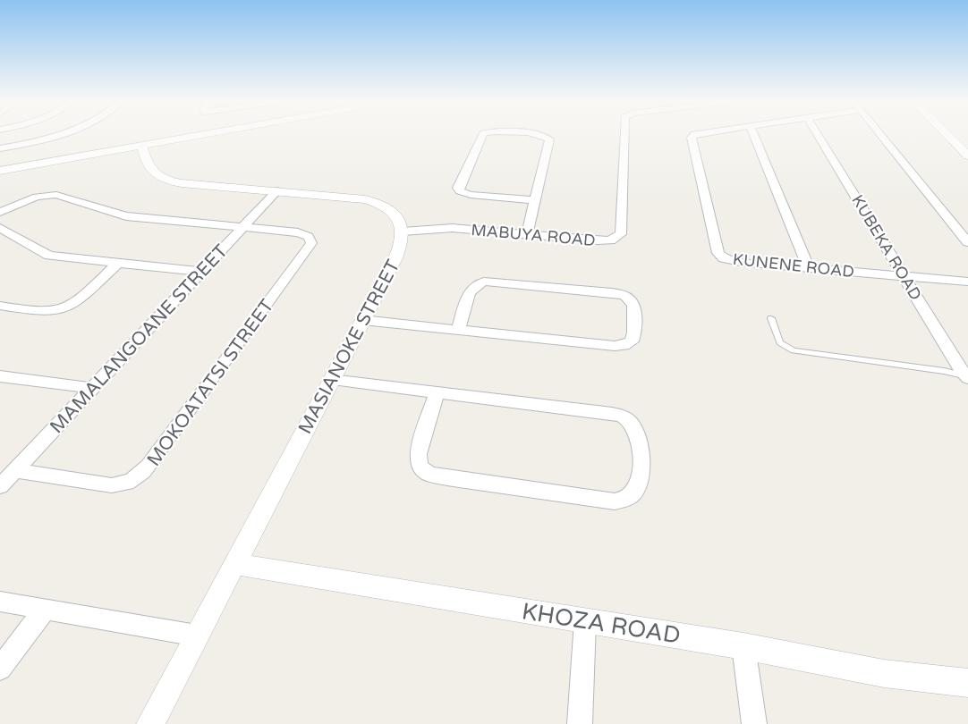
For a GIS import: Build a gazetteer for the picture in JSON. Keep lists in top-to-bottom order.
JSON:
{
  "streets": {
    "street": [
      "MABUYA ROAD",
      "KUBEKA ROAD",
      "KUNENE ROAD",
      "MAMALANGOANE STREET",
      "MASIANOKE STREET",
      "MOKOATATSI STREET",
      "KHOZA ROAD"
    ]
  },
  "crossings": [
    ["MABUYA ROAD", "MASIANOKE STREET"],
    ["KUBEKA ROAD", "KUNENE ROAD"],
    ["MAMALANGOANE STREET", "MOKOATATSI STREET"],
    ["MASIANOKE STREET", "KHOZA ROAD"]
  ]
}
